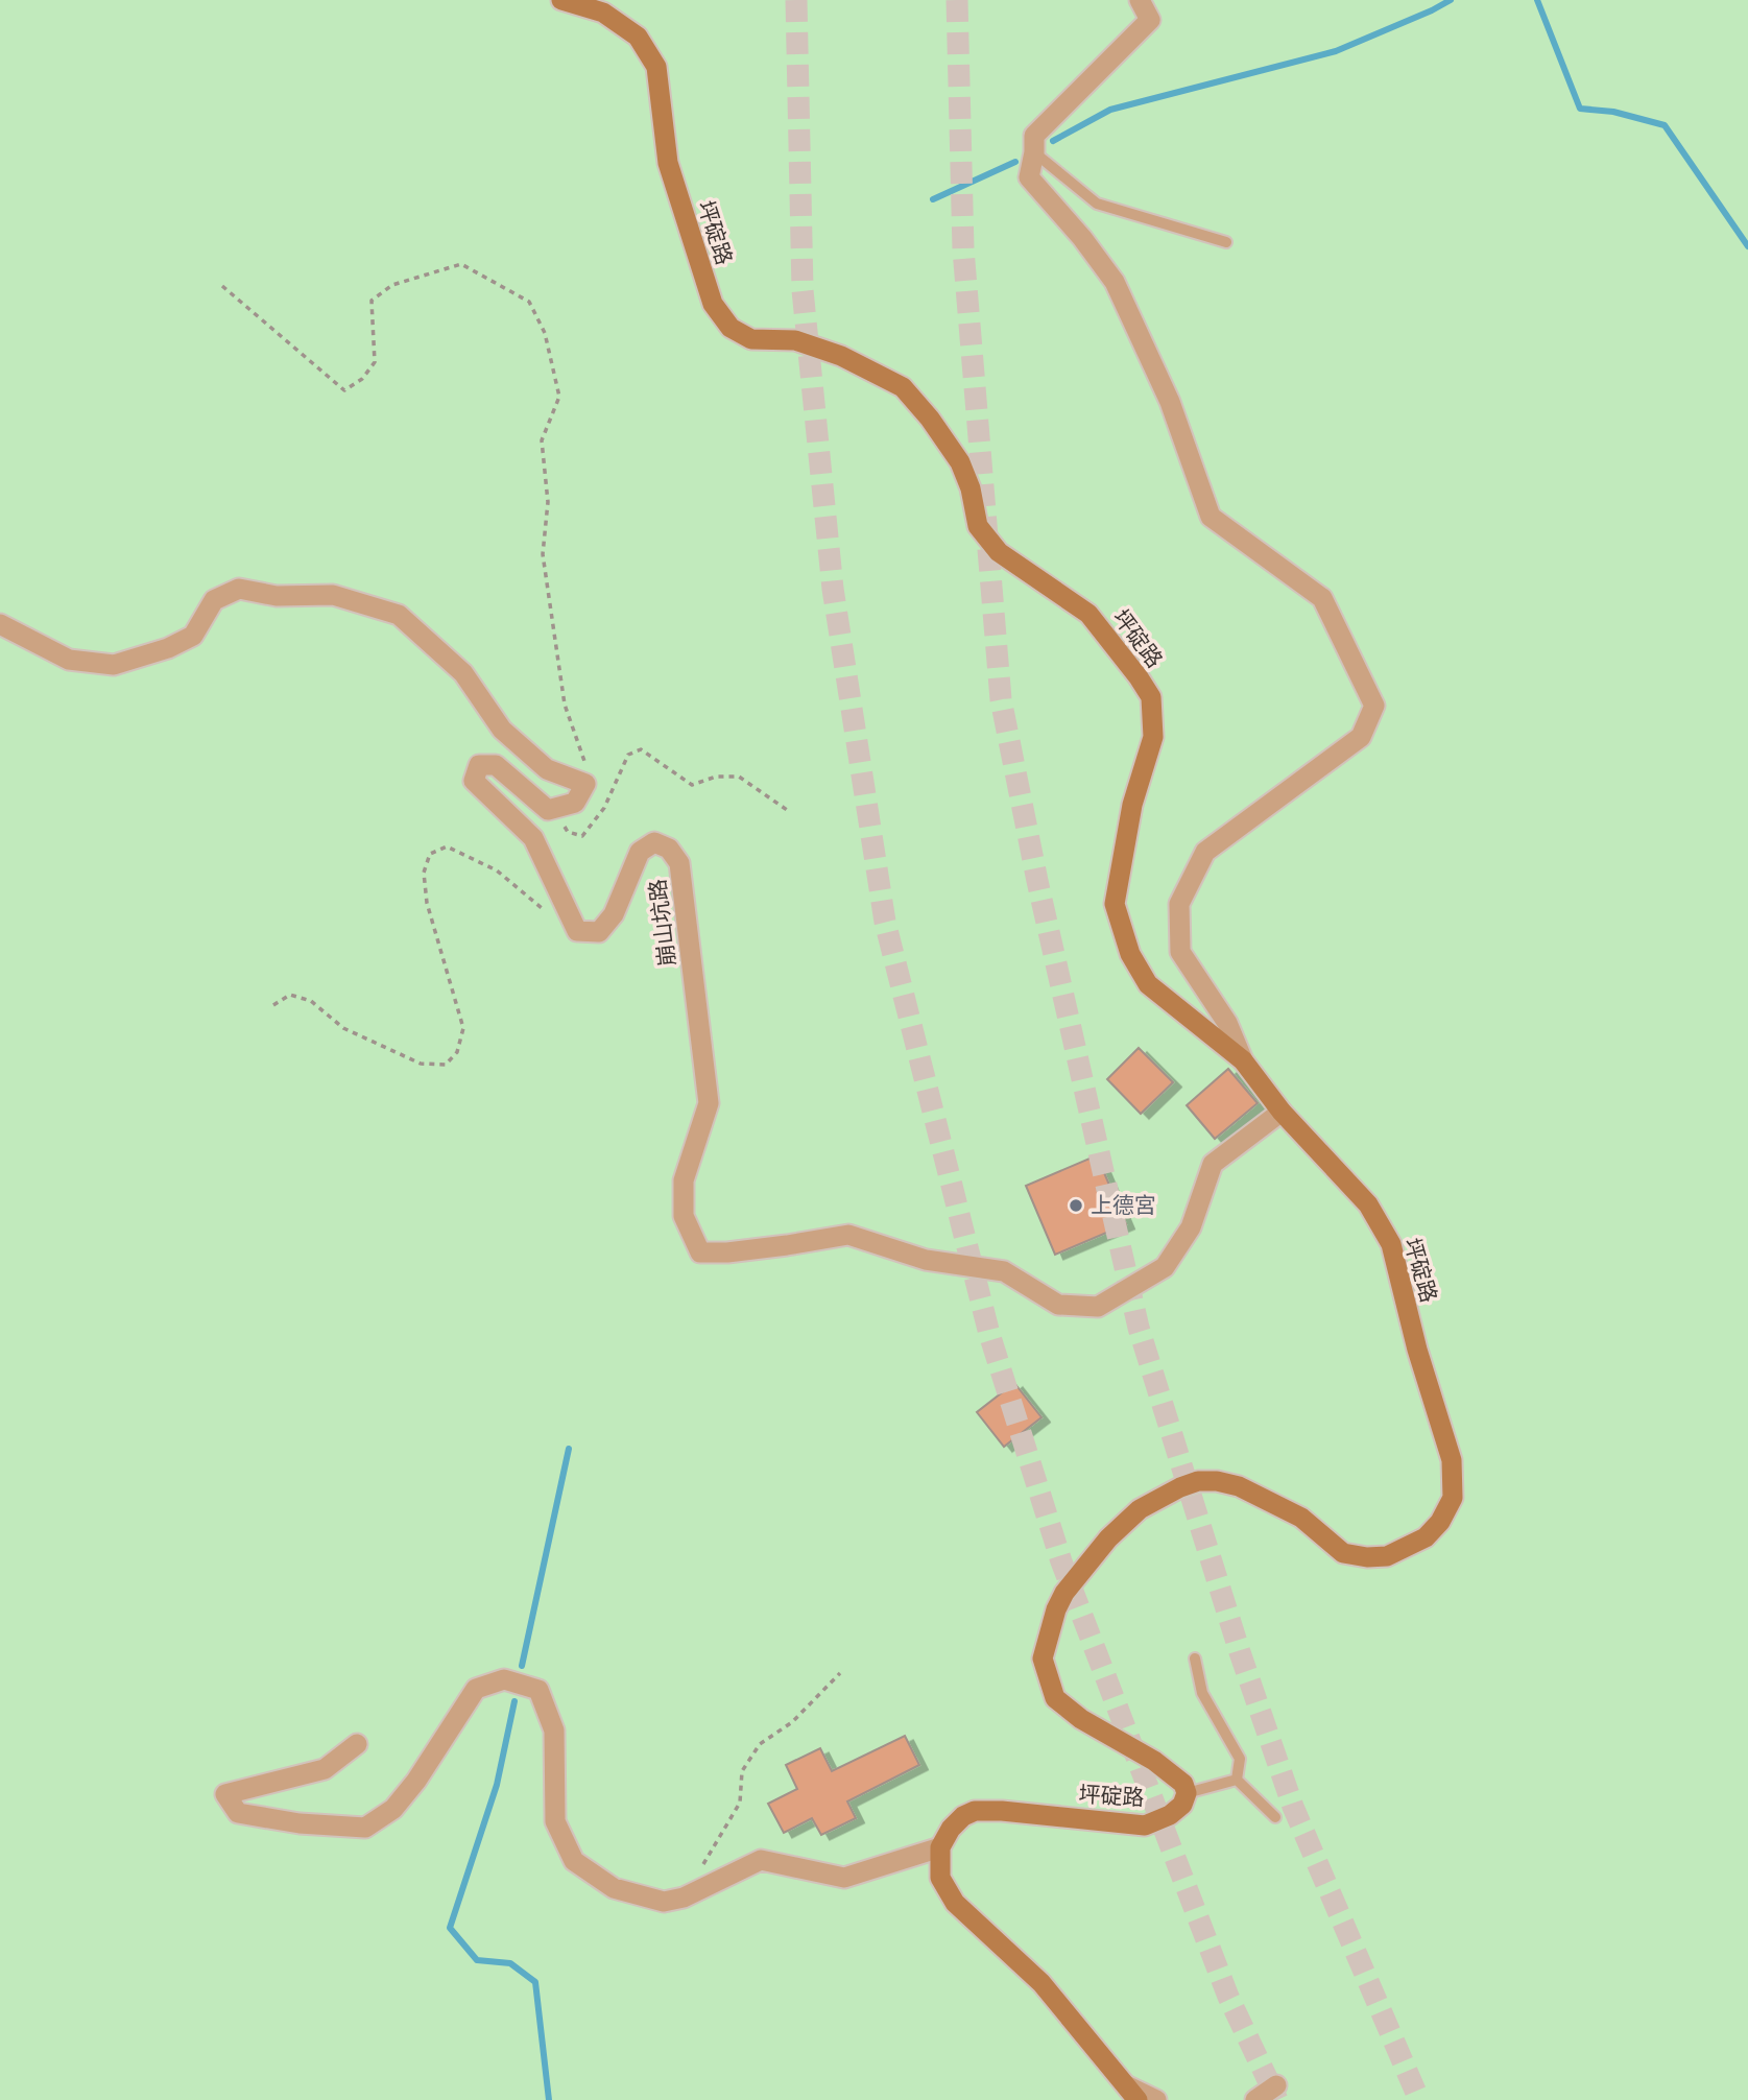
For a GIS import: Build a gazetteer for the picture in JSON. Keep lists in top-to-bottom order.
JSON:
{
  "streets": {
    "main road": ["坪碇路"],
    "street": ["崩山坑路"]
  },
  "crossings": [
    ["坪碇路", "崩山坑路"]
  ],
  "places": ["上德宮"]
}
